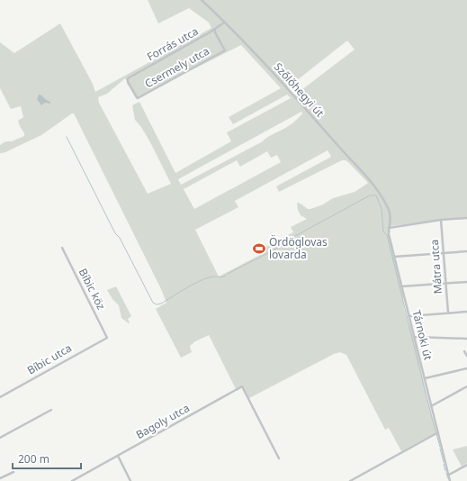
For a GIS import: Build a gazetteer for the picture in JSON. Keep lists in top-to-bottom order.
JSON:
{
  "streets": {
    "street": [
      "Forrás utca",
      "Csermely utca",
      "Szőlőhegyi út",
      "Mátra utca",
      "Bíbic köz",
      "Tárnoki út",
      "Bíbic utca",
      "Bagoly utca"
    ]
  },
  "crossings": [
    ["Forrás utca", "Csermely utca"],
    ["Forrás utca", "Szőlőhegyi út"],
    ["Szőlőhegyi út", "Tárnoki út"],
    ["Bíbic köz", "Bíbic utca"]
  ],
  "places": {
    "sports": ["Ördöglovas lovarda"]
  },
  "scale_bar": "200 m"
}
